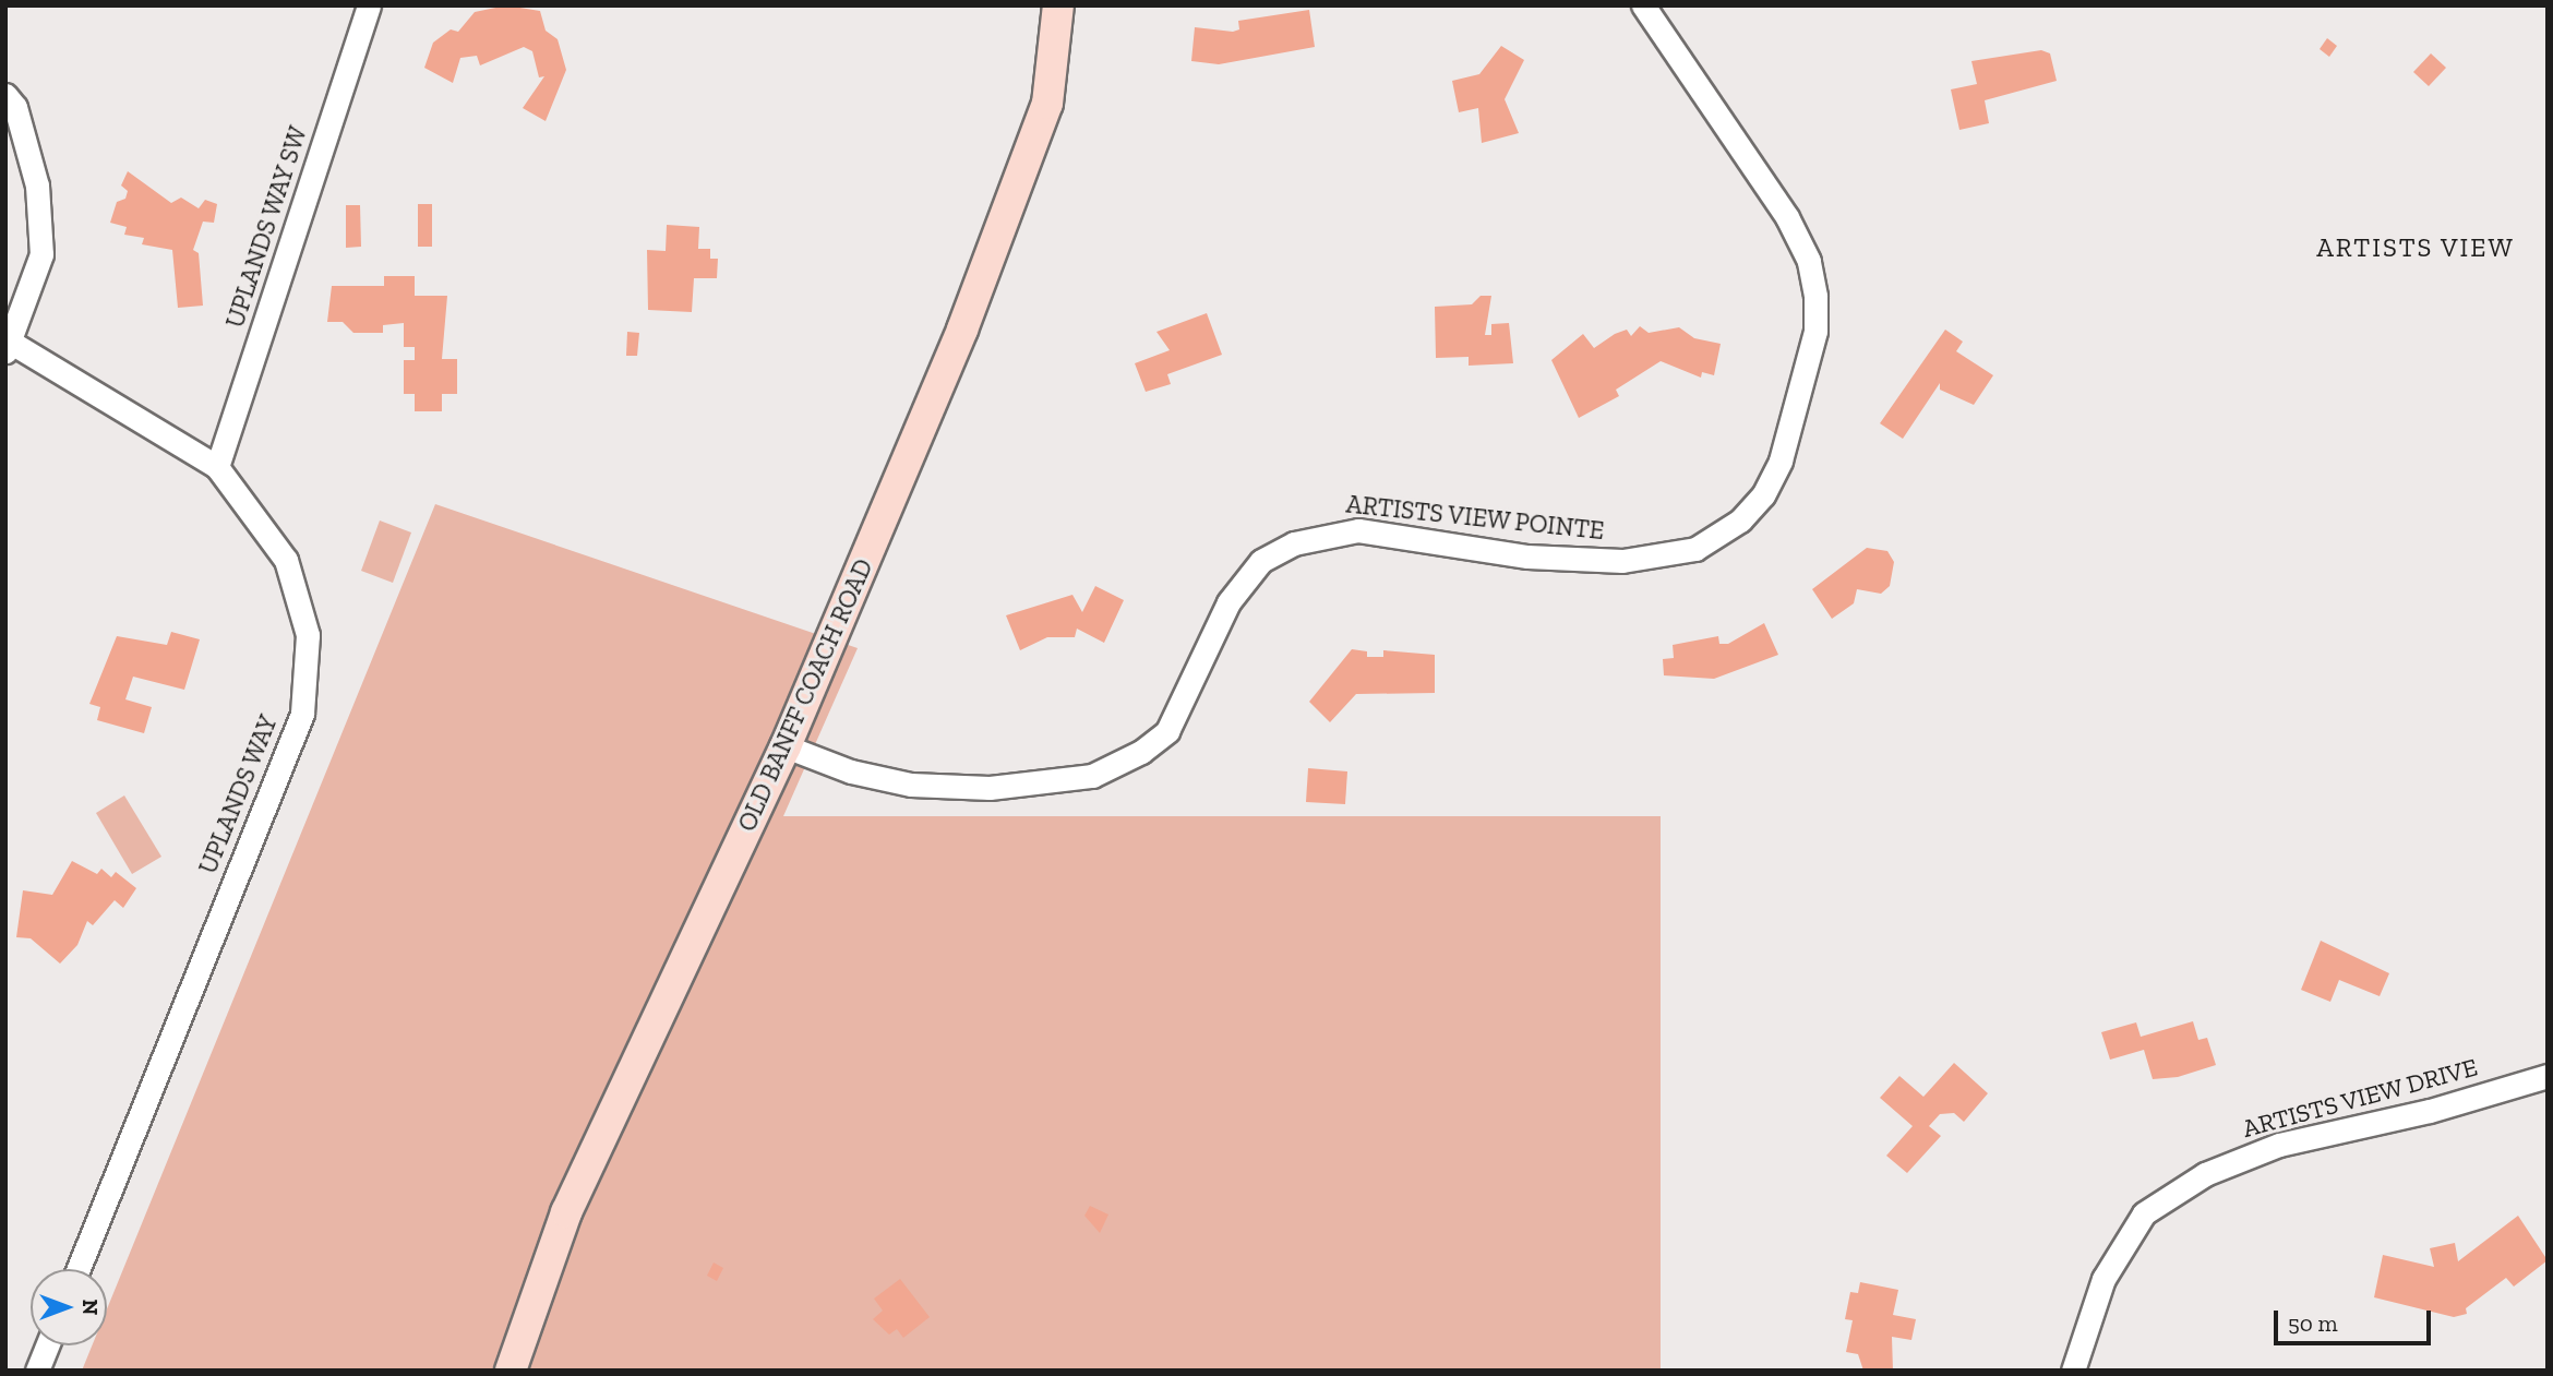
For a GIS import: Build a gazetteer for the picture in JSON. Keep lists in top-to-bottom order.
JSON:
{
  "streets": {
    "main road": ["OLD BANFF COACH ROAD"],
    "street": [
      "UPLANDS WAY SW",
      "ARTISTS VIEW POINTE",
      "UPLANDS WAY",
      "ARTISTS VIEW DRIVE"
    ]
  },
  "crossings": [
    ["UPLANDS WAY SW", "UPLANDS WAY"],
    ["ARTISTS VIEW POINTE", "OLD BANFF COACH ROAD"]
  ],
  "districts": ["ARTISTS VIEW"],
  "scale_bar": "50 m",
  "north": "right"
}
